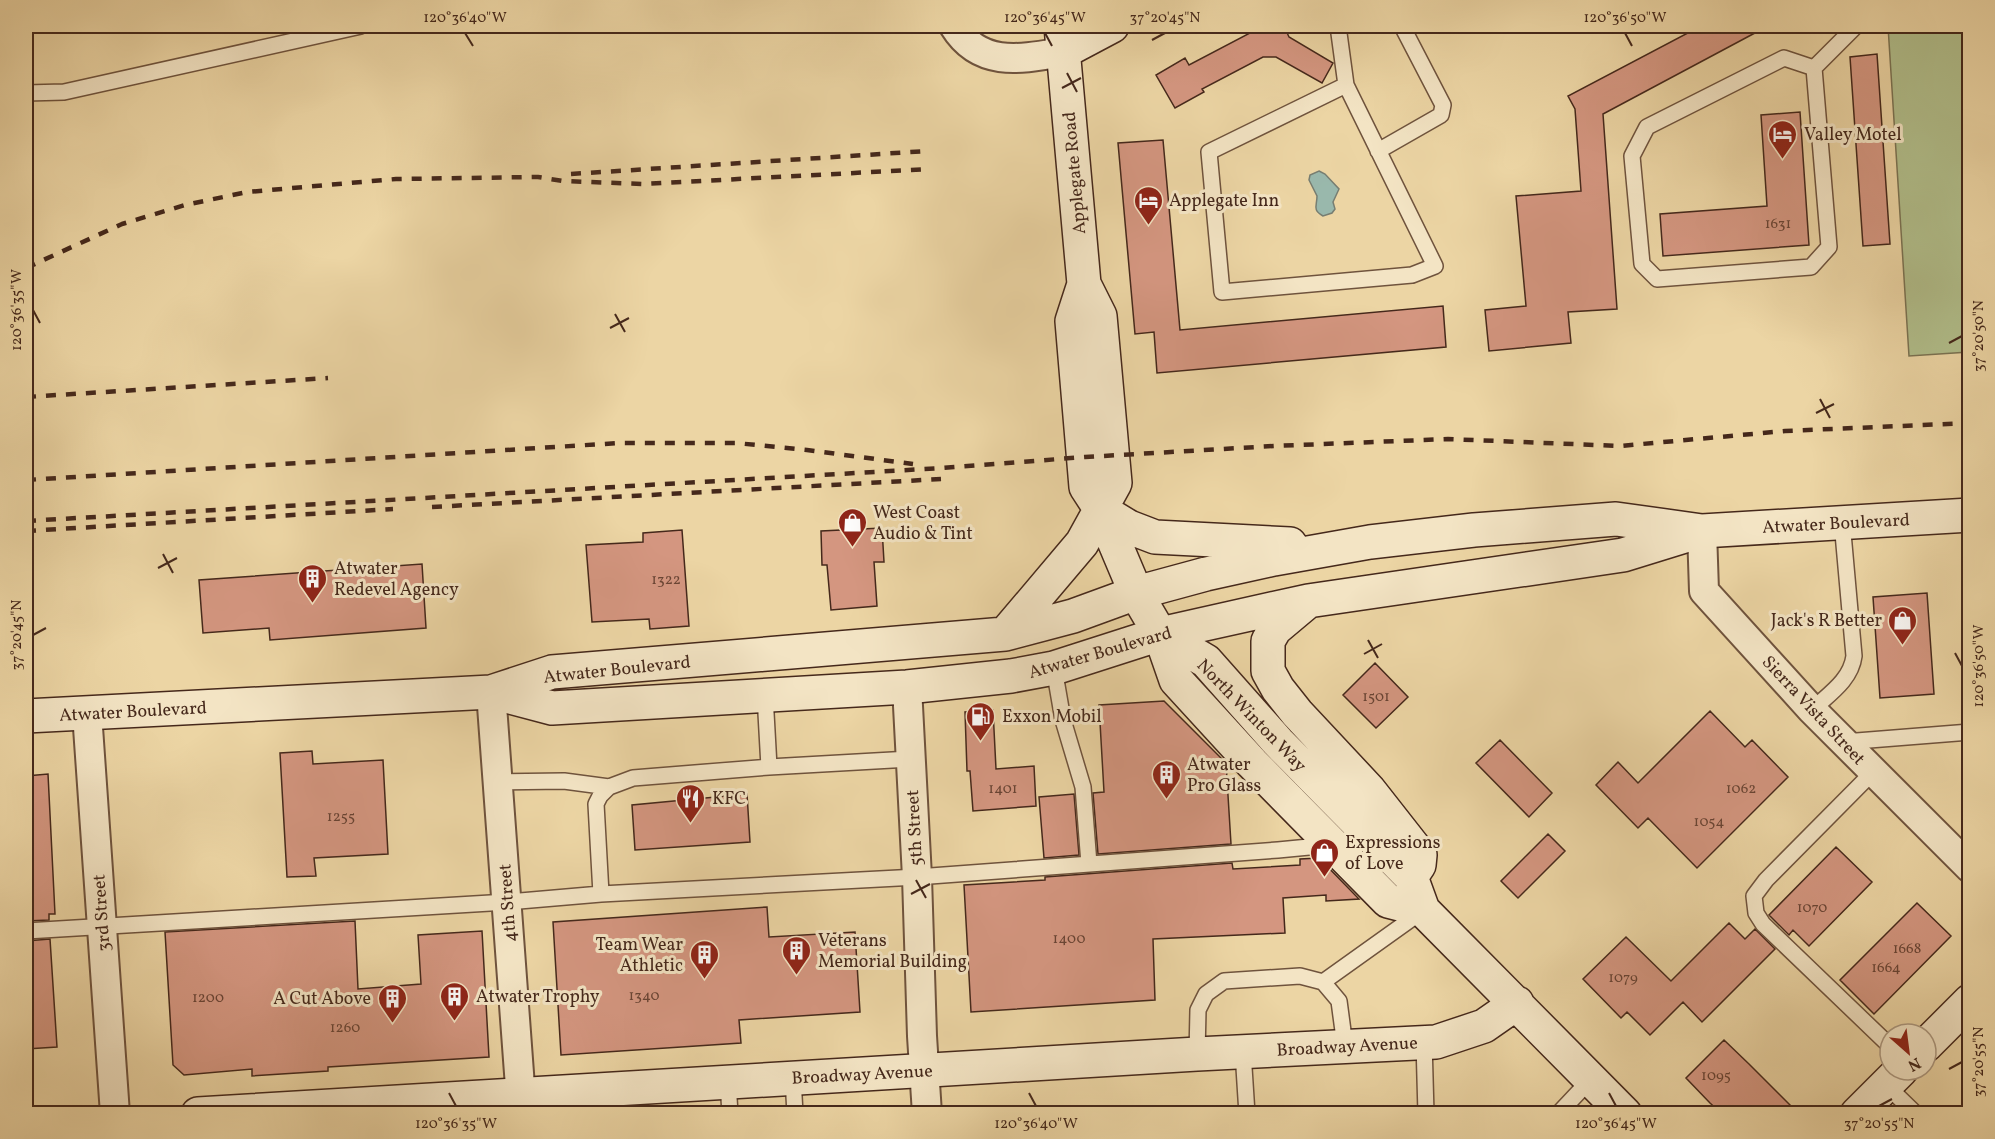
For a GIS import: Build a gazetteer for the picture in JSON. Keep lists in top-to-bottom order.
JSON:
{
  "streets": {
    "main road": [
      "Applegate Road",
      "Atwater Boulevard",
      "North Winton Way",
      "Broadway Avenue"
    ],
    "street": [
      "Sierra Vista Street",
      "5th Street",
      "4th Street",
      "3rd Street"
    ]
  },
  "crossings": [
    ["Applegate Road", "Atwater Boulevard"],
    ["Applegate Road", "North Winton Way"],
    ["Atwater Boulevard", "Sierra Vista Street"],
    ["Atwater Boulevard", "North Winton Way"],
    ["Atwater Boulevard", "5th Street"],
    ["Atwater Boulevard", "4th Street"],
    ["Atwater Boulevard", "3rd Street"],
    ["North Winton Way", "Broadway Avenue"],
    ["5th Street", "Broadway Avenue"],
    ["4th Street", "Broadway Avenue"]
  ],
  "places": {
    "hotel": ["Valley Motel", "Applegate Inn"],
    "shop": ["West Coast Audio & Tint", "Jack's R Better", "Expressions of Love"],
    "building": [
      "Atwater Redevel Agency",
      "Atwater Pro Glass",
      "Veterans Memorial Building",
      "Team Wear Athletic",
      "Atwater Trophy",
      "A Cut Above"
    ],
    "fuel station": ["Exxon Mobil"],
    "restaurant": ["KFC"]
  },
  "house_numbers": [
    "1631",
    "1322",
    "1501",
    "1401",
    "1062",
    "1255",
    "1054",
    "1070",
    "1400",
    "1668",
    "1664",
    "1079",
    "1340",
    "1200",
    "1260",
    "1095"
  ],
  "north": "bottom right",
  "coordinates": [
    "120°36'40\"W",
    "120°36'45\"W",
    "37°20'45\"N",
    "120°36'50\"W",
    "120°36'35\"W",
    "37°20'50\"N",
    "37°20'55\"N"
  ]
}
